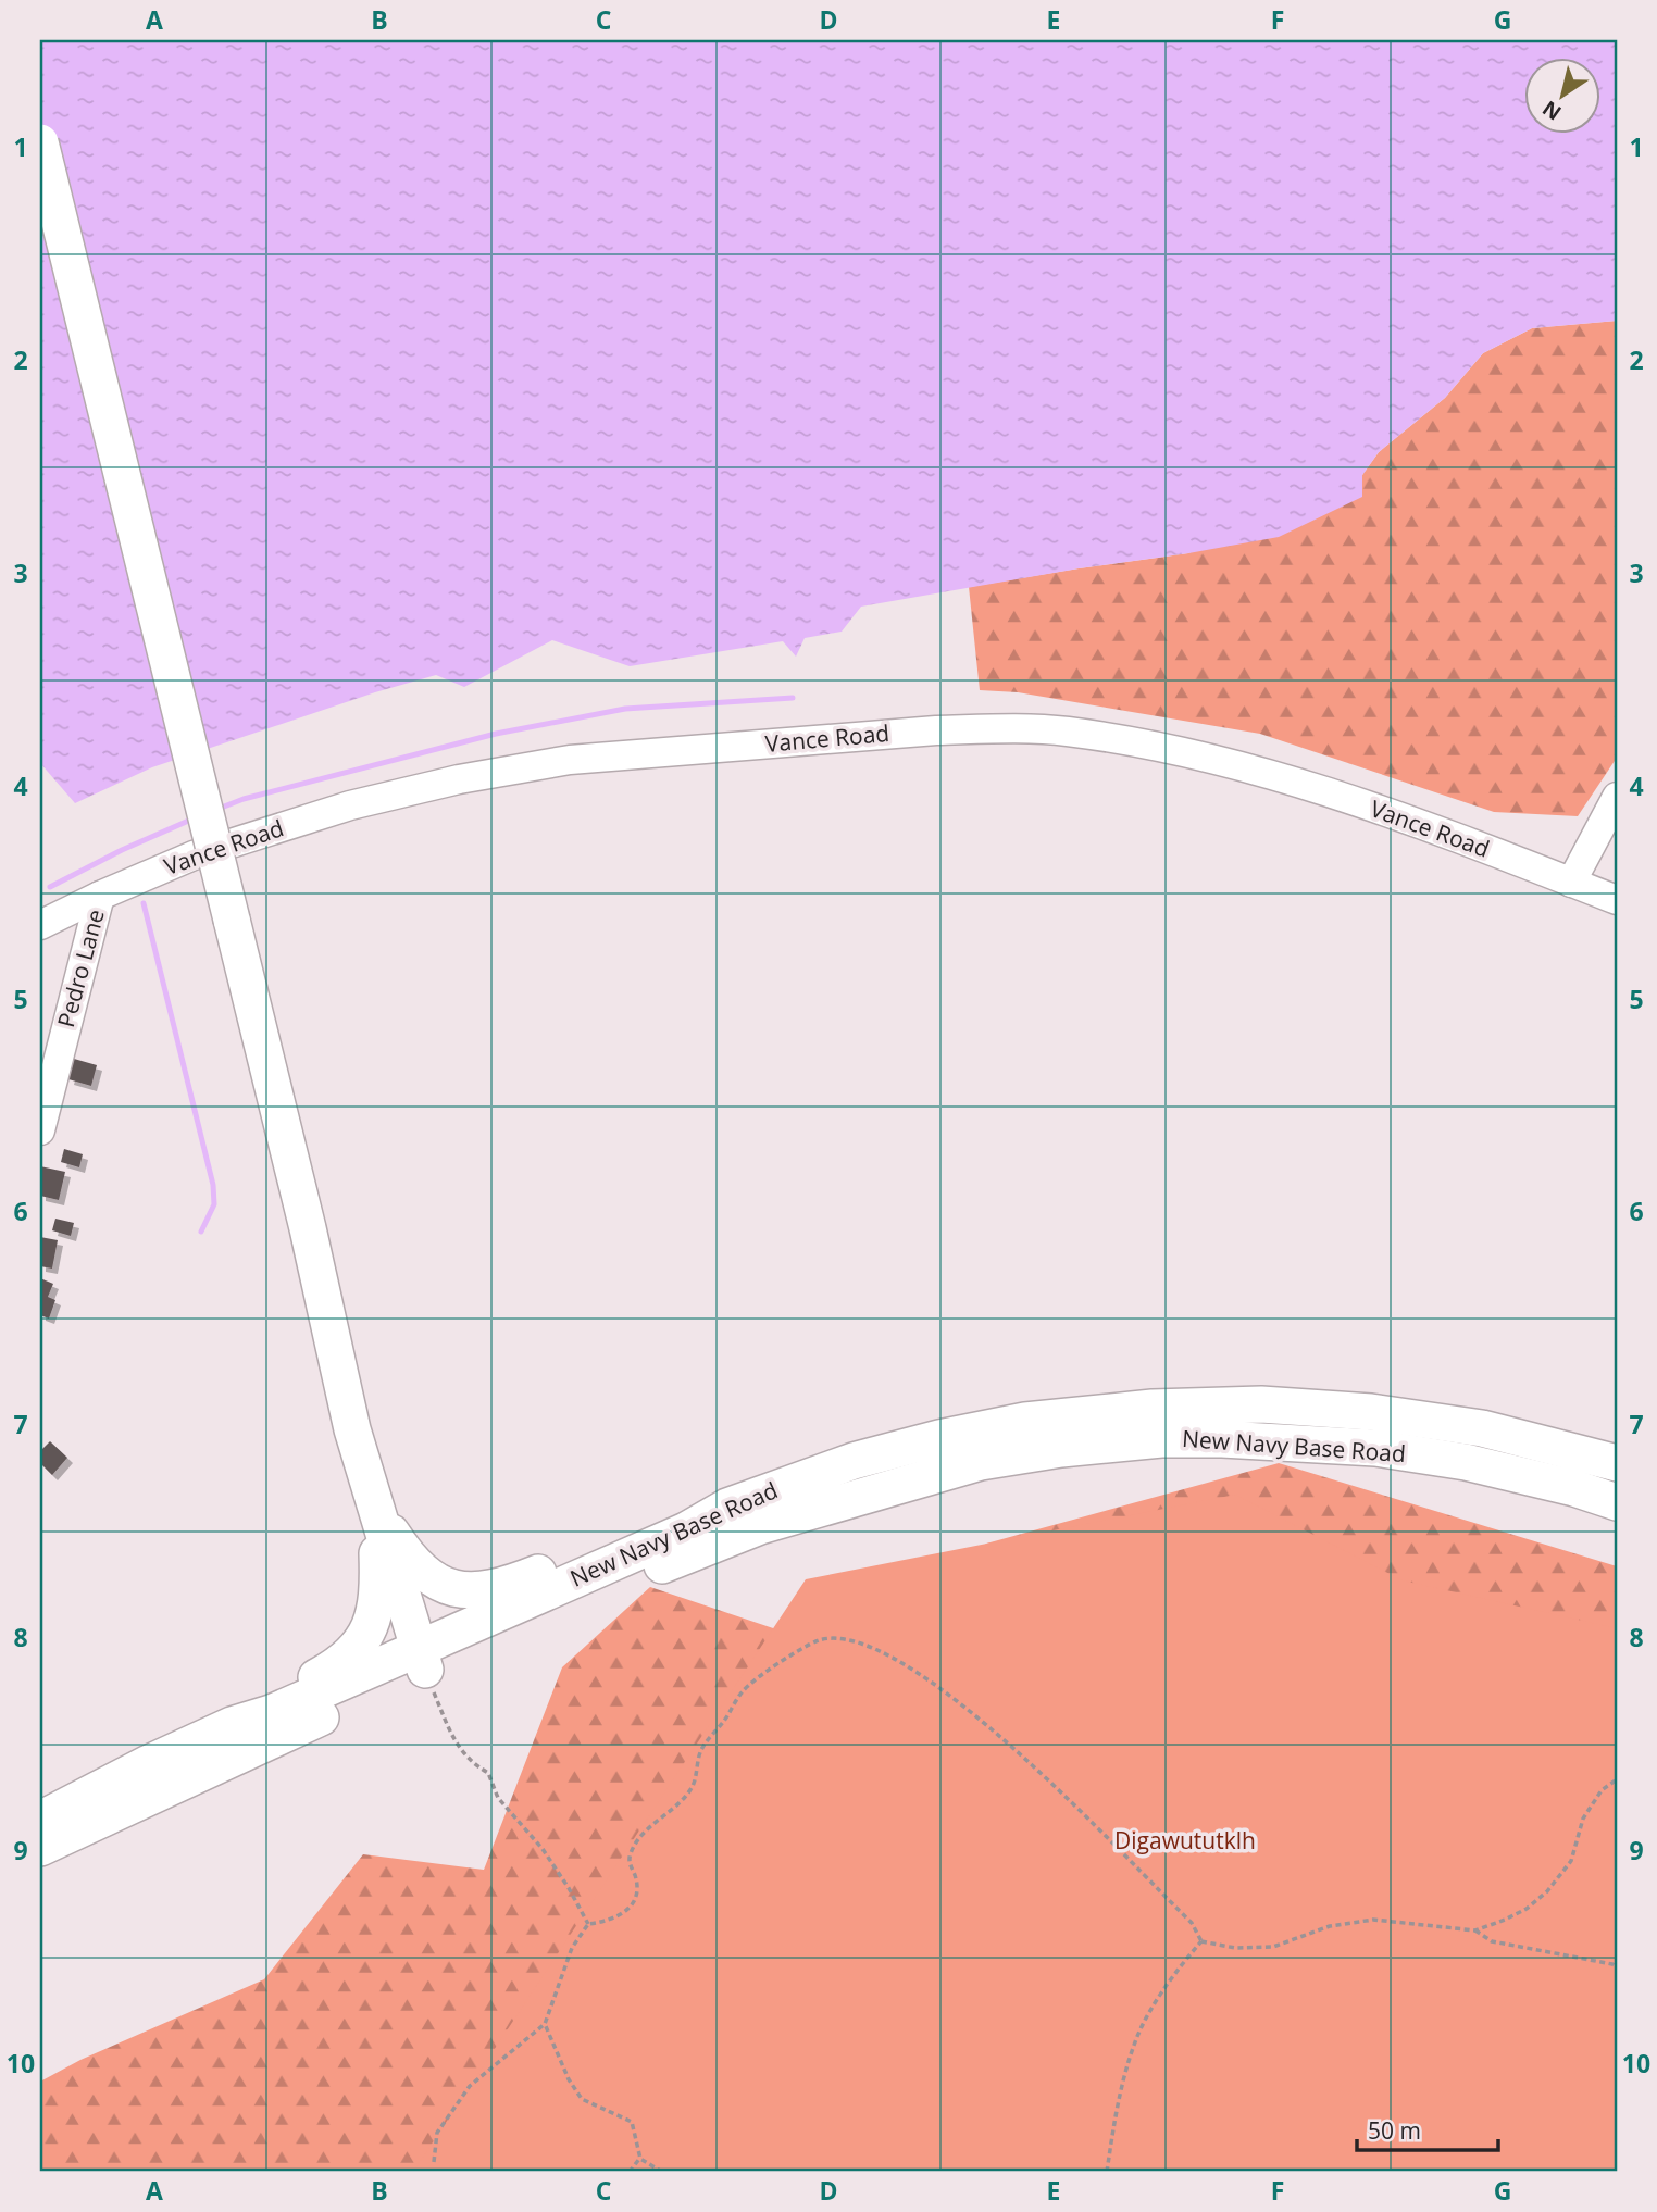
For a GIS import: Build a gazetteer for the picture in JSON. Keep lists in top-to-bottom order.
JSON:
{
  "streets": {
    "main road": ["New Navy Base Road"],
    "street": ["Vance Road", "Pedro Lane"]
  },
  "crossings": [
    ["Vance Road", "Pedro Lane"]
  ],
  "parks": ["Digawututklh"],
  "scale_bar": "50 m",
  "north": "bottom left",
  "grid": {
    "columns": [
      "A",
      "B",
      "C",
      "D",
      "E",
      "F",
      "G"
    ],
    "rows": [
      "1",
      "2",
      "3",
      "4",
      "5",
      "6",
      "7",
      "8",
      "9",
      "10"
    ]
  }
}
